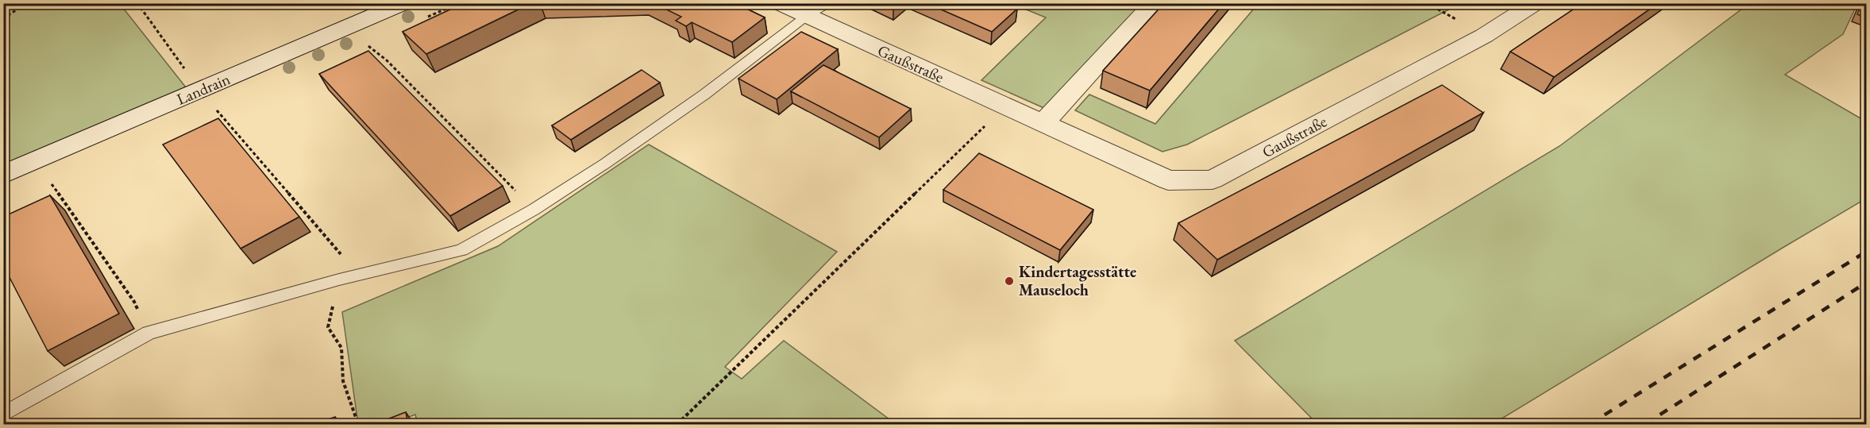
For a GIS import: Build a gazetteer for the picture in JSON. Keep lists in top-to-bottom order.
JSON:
{
  "streets": {
    "street": ["Gaußstraße", "Landrain"]
  },
  "places": ["Kindertagesstätte Mauseloch"]
}
